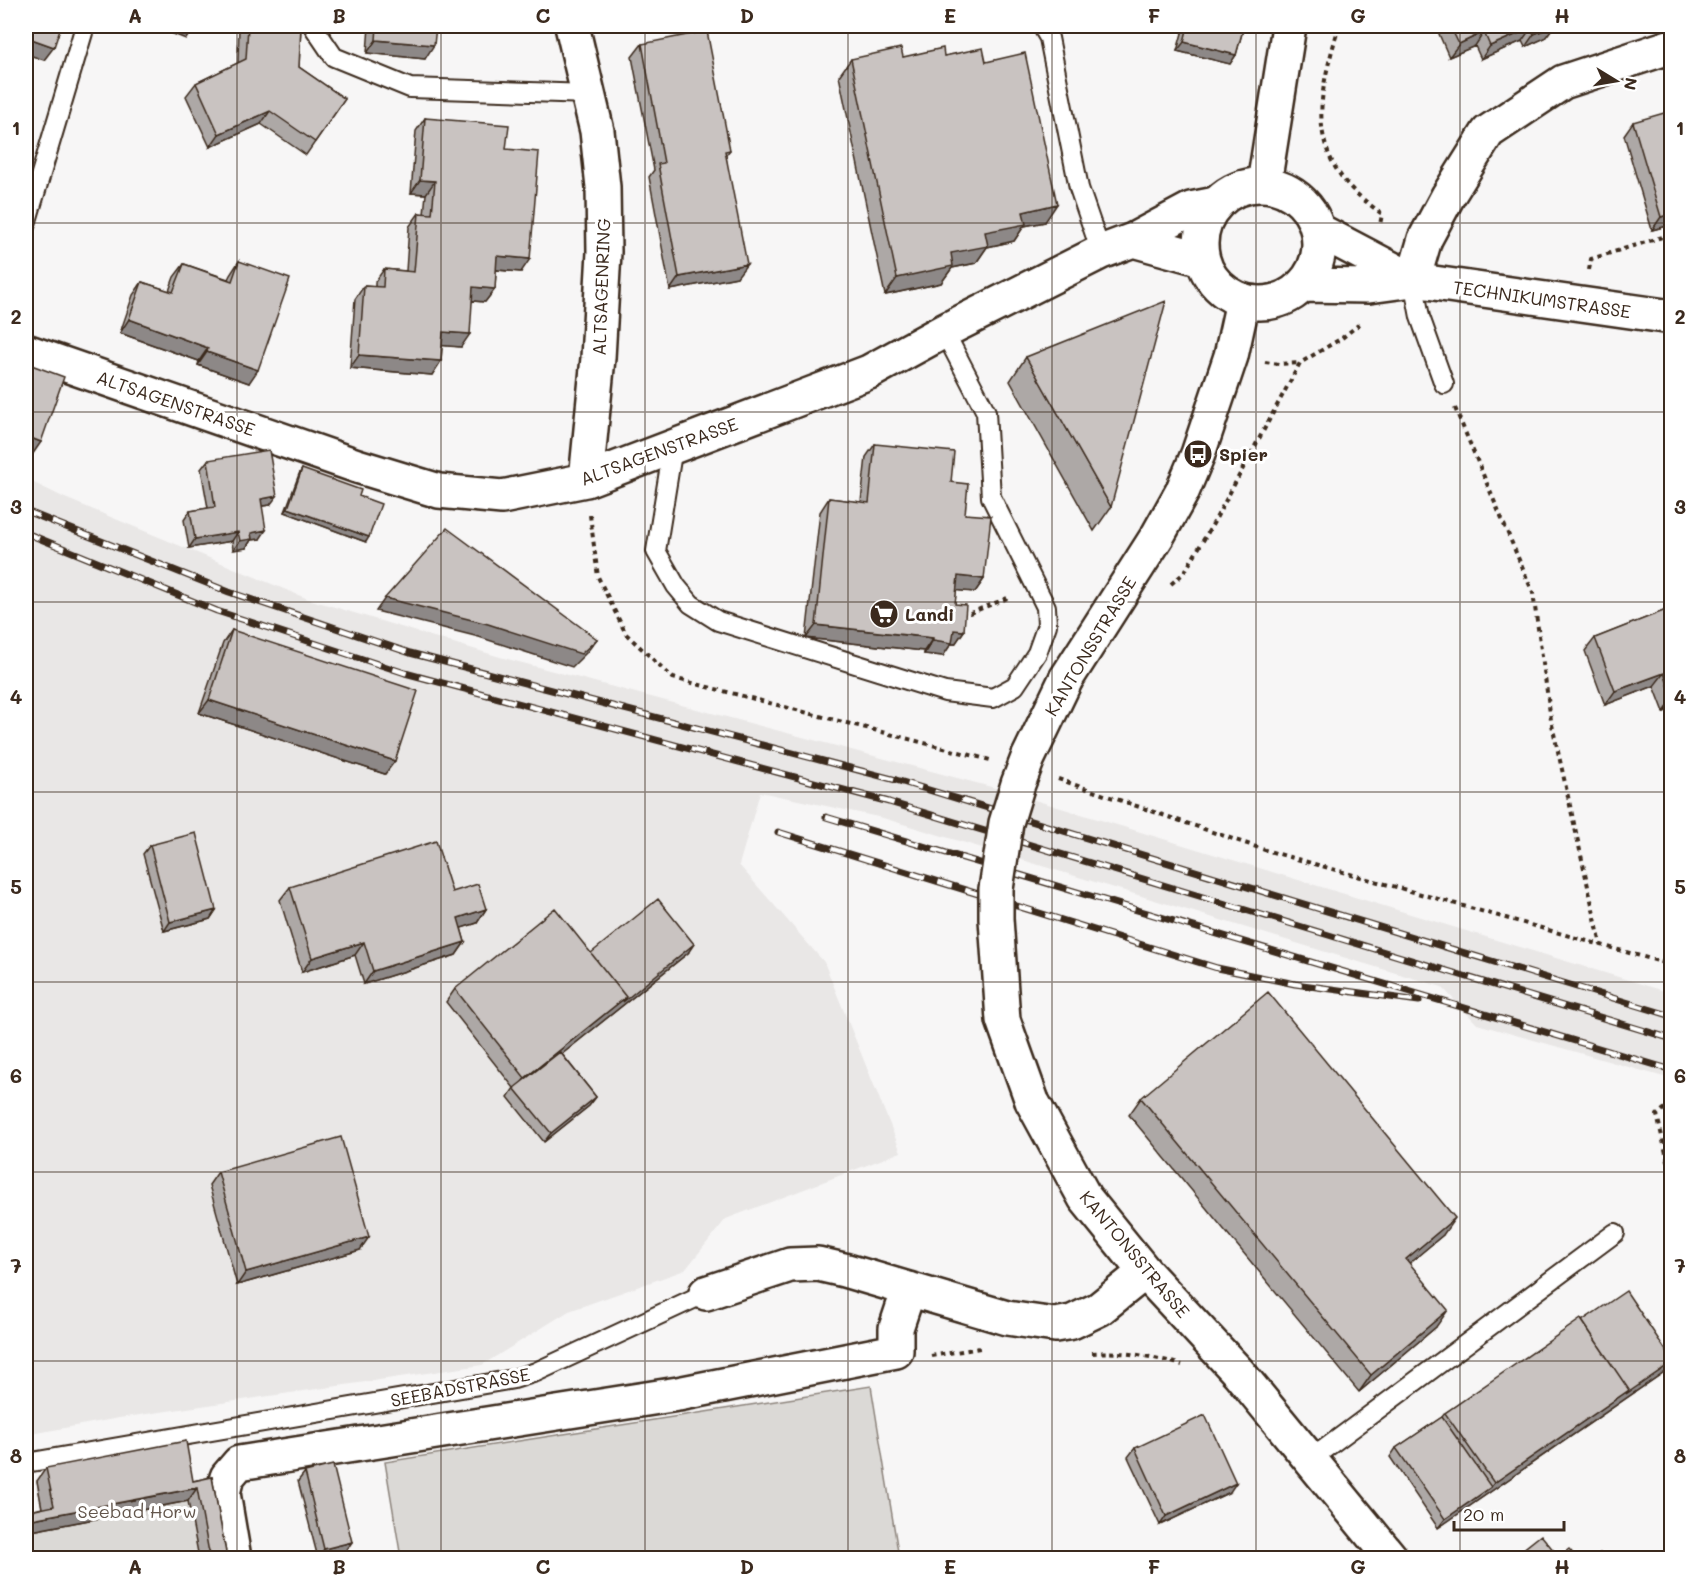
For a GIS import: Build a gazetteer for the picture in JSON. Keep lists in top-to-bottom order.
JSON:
{
  "streets": {
    "street": [
      "ALTSAGENRING",
      "TECHNIKUMSTRASSE",
      "ALTSAGENSTRASSE",
      "KANTONSSTRASSE",
      "SEEBADSTRASSE"
    ]
  },
  "crossings": [
    ["ALTSAGENRING", "ALTSAGENSTRASSE"],
    ["TECHNIKUMSTRASSE", "ALTSAGENSTRASSE"],
    ["TECHNIKUMSTRASSE", "KANTONSSTRASSE"],
    ["ALTSAGENSTRASSE", "KANTONSSTRASSE"],
    ["KANTONSSTRASSE", "SEEBADSTRASSE"]
  ],
  "parks": ["Seebad Horw"],
  "places": {
    "bus stop": ["Spier"],
    "supermarket": ["Landi"]
  },
  "scale_bar": "20 m",
  "north": "right",
  "grid": {
    "columns": [
      "A",
      "B",
      "C",
      "D",
      "E",
      "F",
      "G",
      "H"
    ],
    "rows": [
      "1",
      "2",
      "3",
      "4",
      "5",
      "6",
      "7",
      "8"
    ]
  }
}
